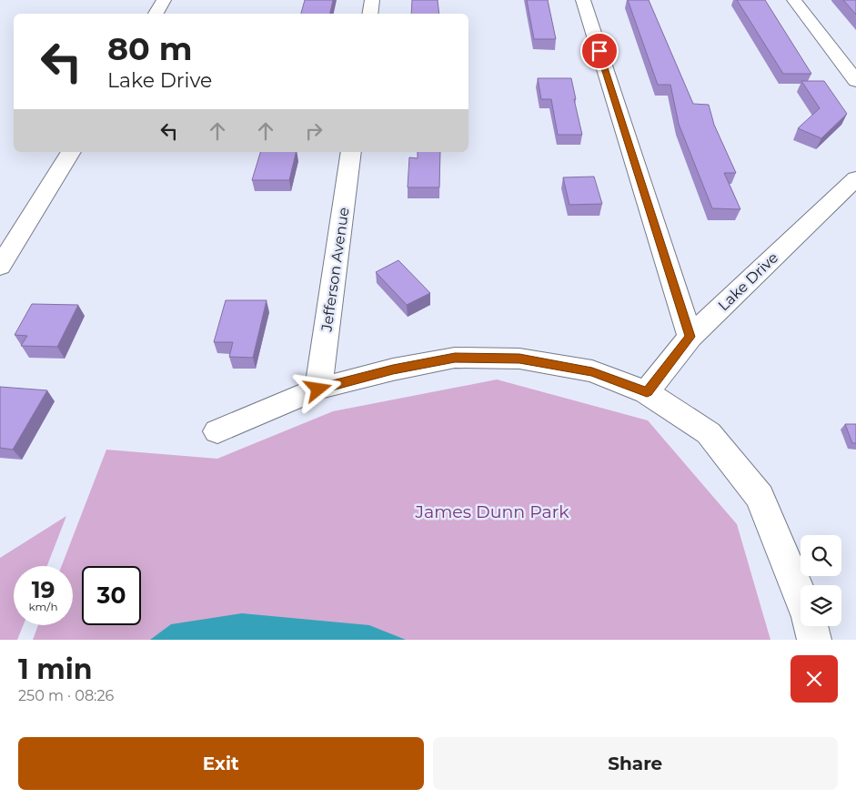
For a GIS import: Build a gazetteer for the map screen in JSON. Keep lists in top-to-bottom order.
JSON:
{
  "streets": {
    "street": ["Jefferson Avenue", "Lake Drive"]
  },
  "parks": ["James Dunn Park"],
  "page": {
    "turn": ["80 m", "Lake Drive"],
    "speed": "19 km/h",
    "limit": "30",
    "heading": ["1 min", "250 m · 08:26"],
    "buttons": ["Exit", "Share"]
  }
}
